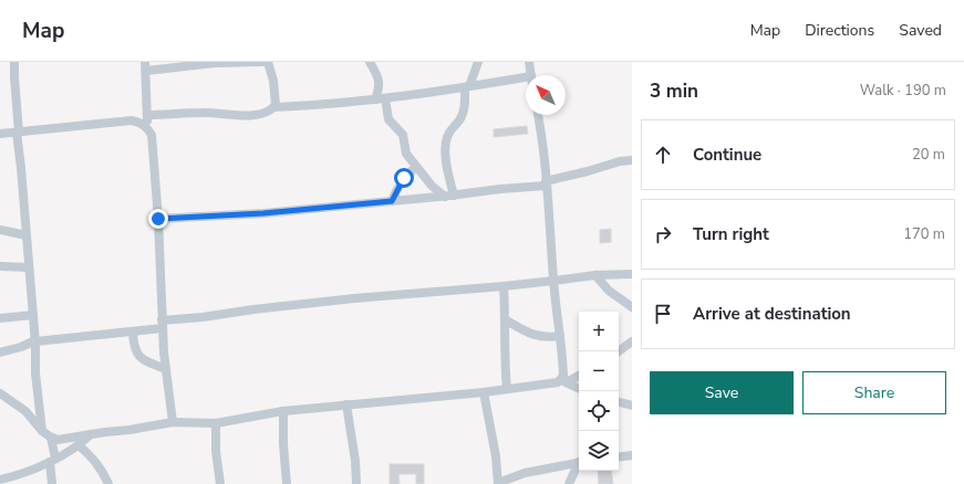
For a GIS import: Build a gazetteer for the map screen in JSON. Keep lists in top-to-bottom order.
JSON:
{
  "north": "top left",
  "page": {
    "header": "Map",
    "nav": ["Map", "Directions", "Saved"],
    "heading": ["3 min", "Walk · 190 m"],
    "list": [
      ["Continue", "20 m"],
      ["Turn right", "170 m"],
      "Arrive at destination"
    ],
    "map_buttons": ["+", "−"],
    "buttons": ["Save", "Share"]
  }
}
